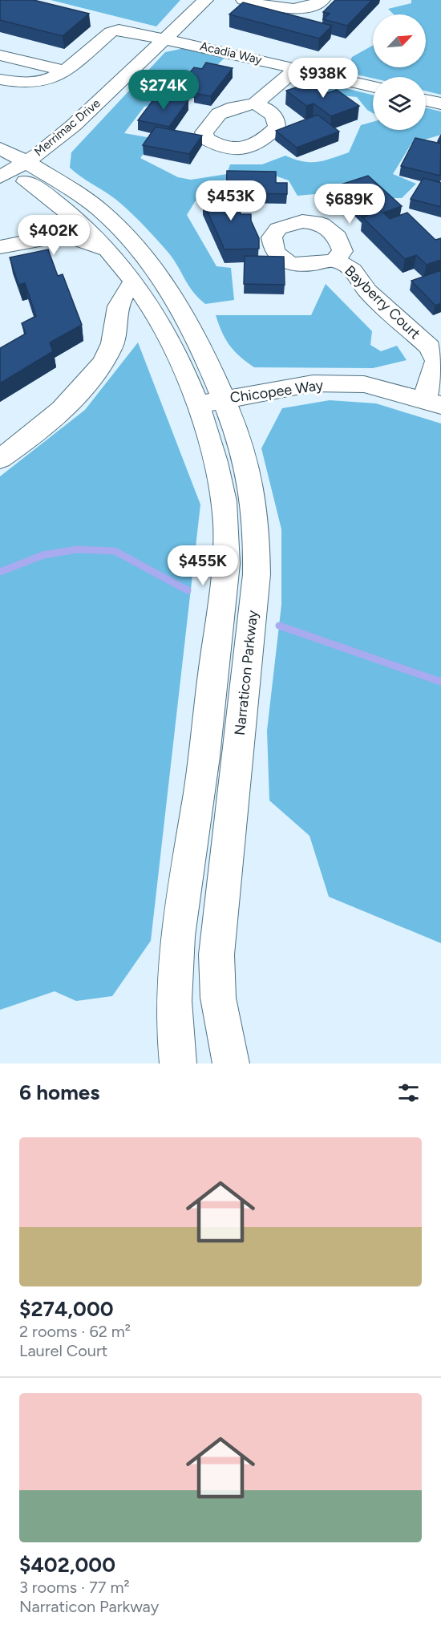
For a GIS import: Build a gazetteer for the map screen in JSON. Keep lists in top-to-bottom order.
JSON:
{
  "streets": {
    "street": [
      "Acadia Way",
      "Merrimac Drive",
      "Bayberry Court",
      "Chicopee Way",
      "Narraticon Parkway"
    ]
  },
  "crossings": [
    ["Acadia Way", "Merrimac Drive"],
    ["Merrimac Drive", "Narraticon Parkway"],
    ["Bayberry Court", "Chicopee Way"],
    ["Chicopee Way", "Narraticon Parkway"]
  ],
  "north": "top right",
  "page": {
    "price": [
      "$938K",
      "$274K",
      "$453K",
      "$689K",
      "$402K",
      "$455K"
    ],
    "heading": "6 homes",
    "list": [
      {
        "name": "$274,000",
        "note": "2 rooms · 62 m² · Laurel Court"
      },
      {
        "name": "$402,000",
        "note": "3 rooms · 77 m² · Narraticon Parkway"
      }
    ]
  }
}
